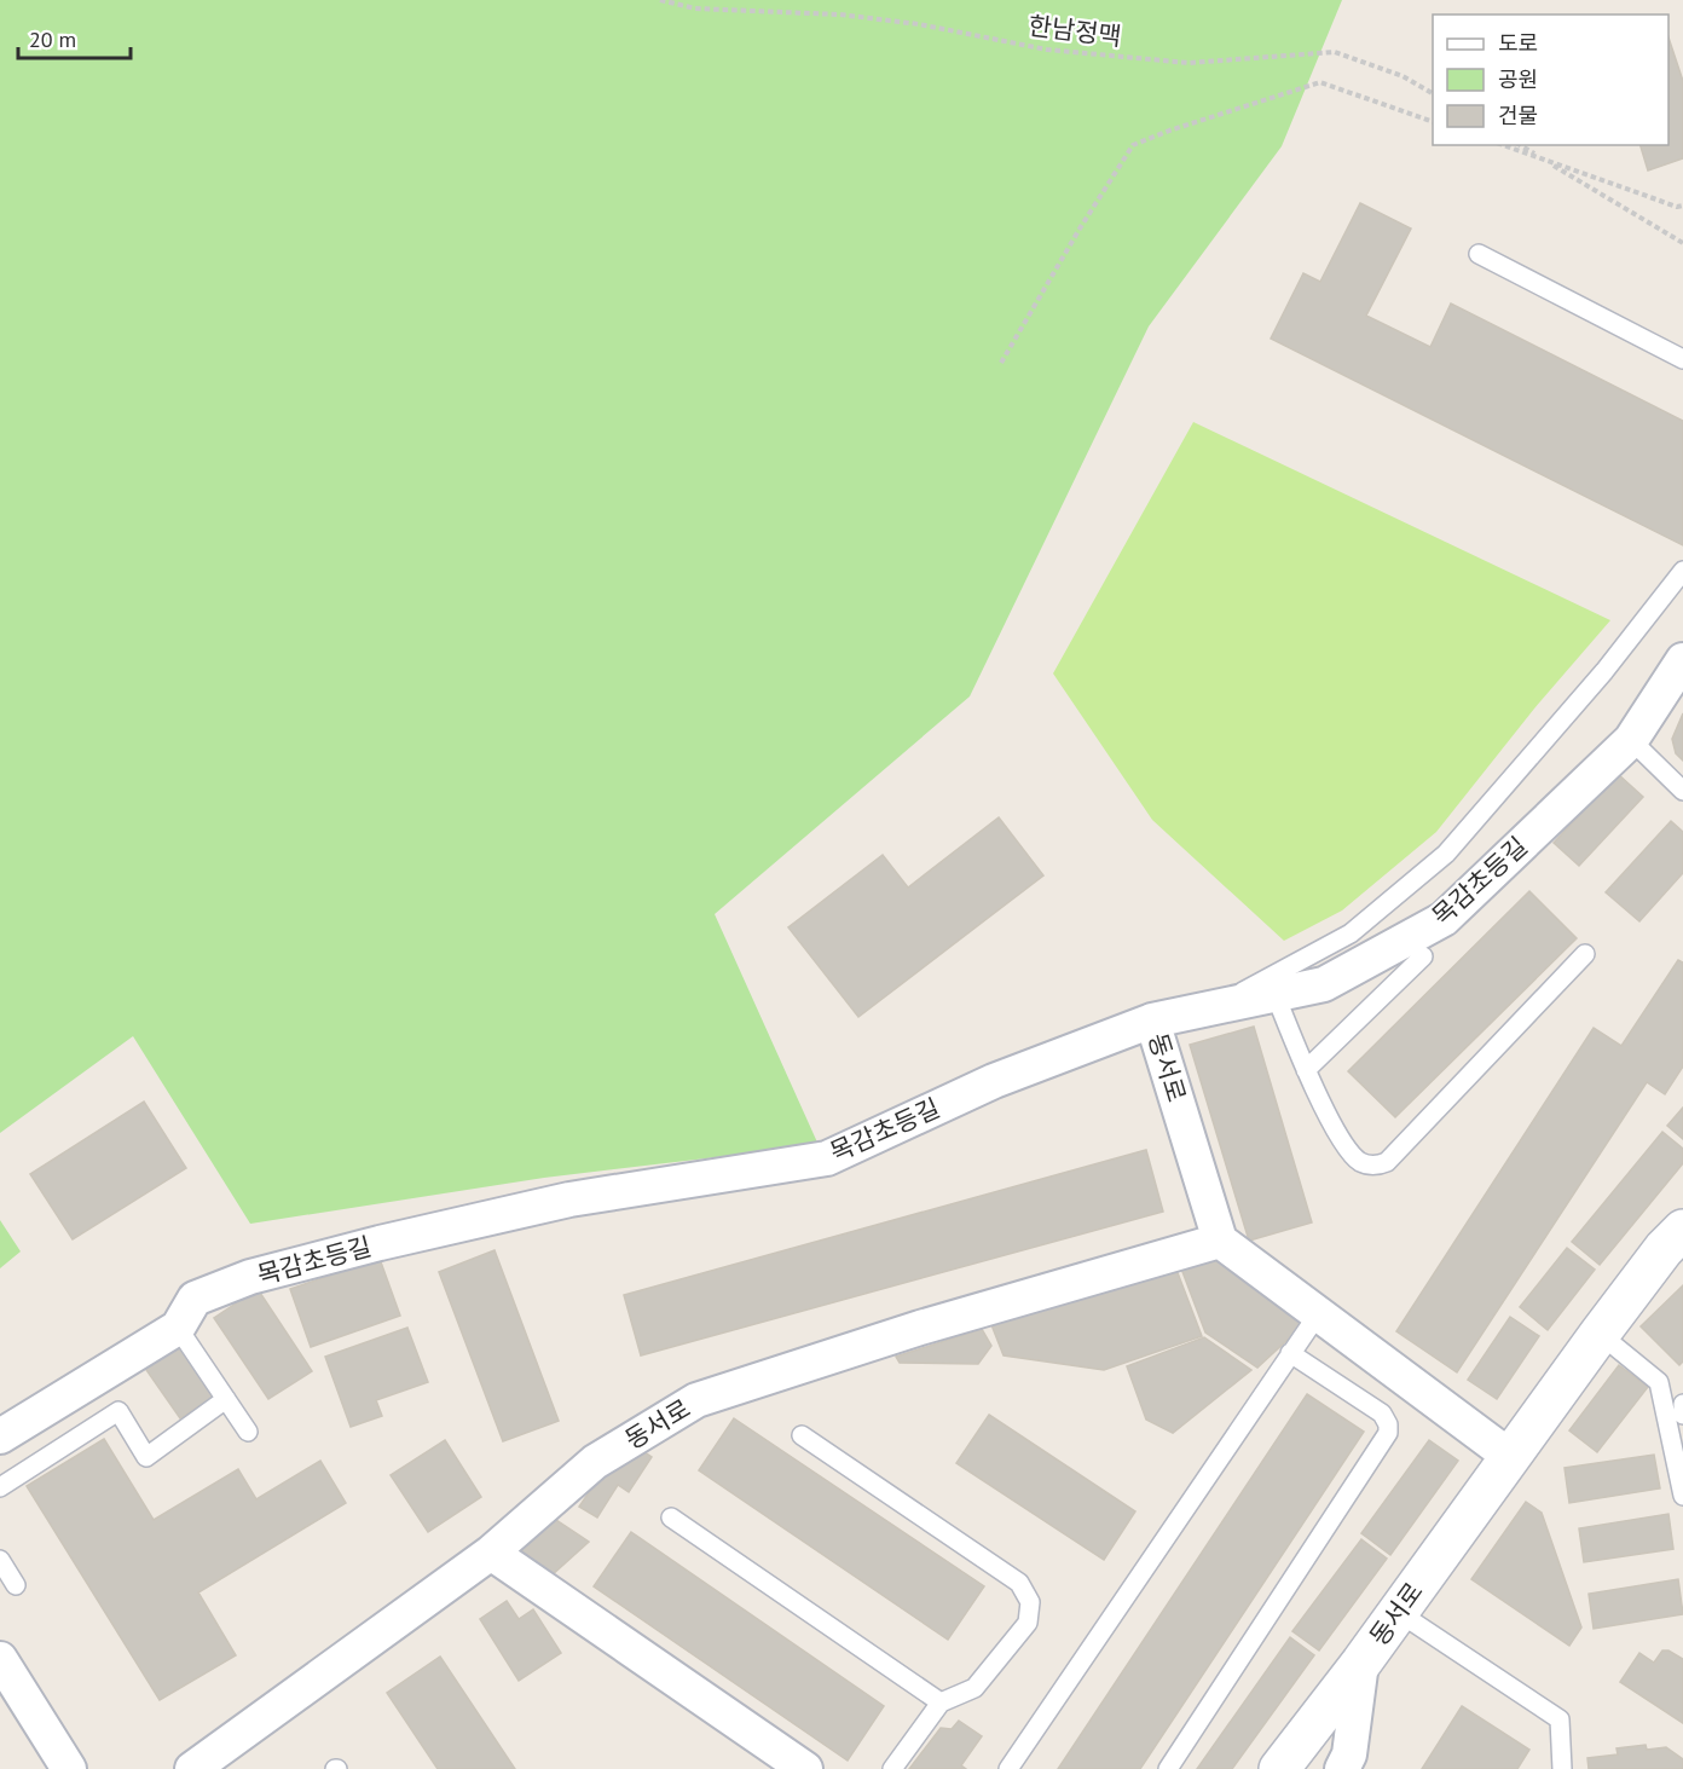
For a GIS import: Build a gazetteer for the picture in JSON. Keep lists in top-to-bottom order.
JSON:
{
  "streets": {
    "street": ["목감초등길", "동서로"],
    "path": ["한남정맥"]
  },
  "crossings": [
    ["목감초등길", "동서로"]
  ],
  "legend": ["도로", "공원", "건물"],
  "scale_bar": "20 m"
}
